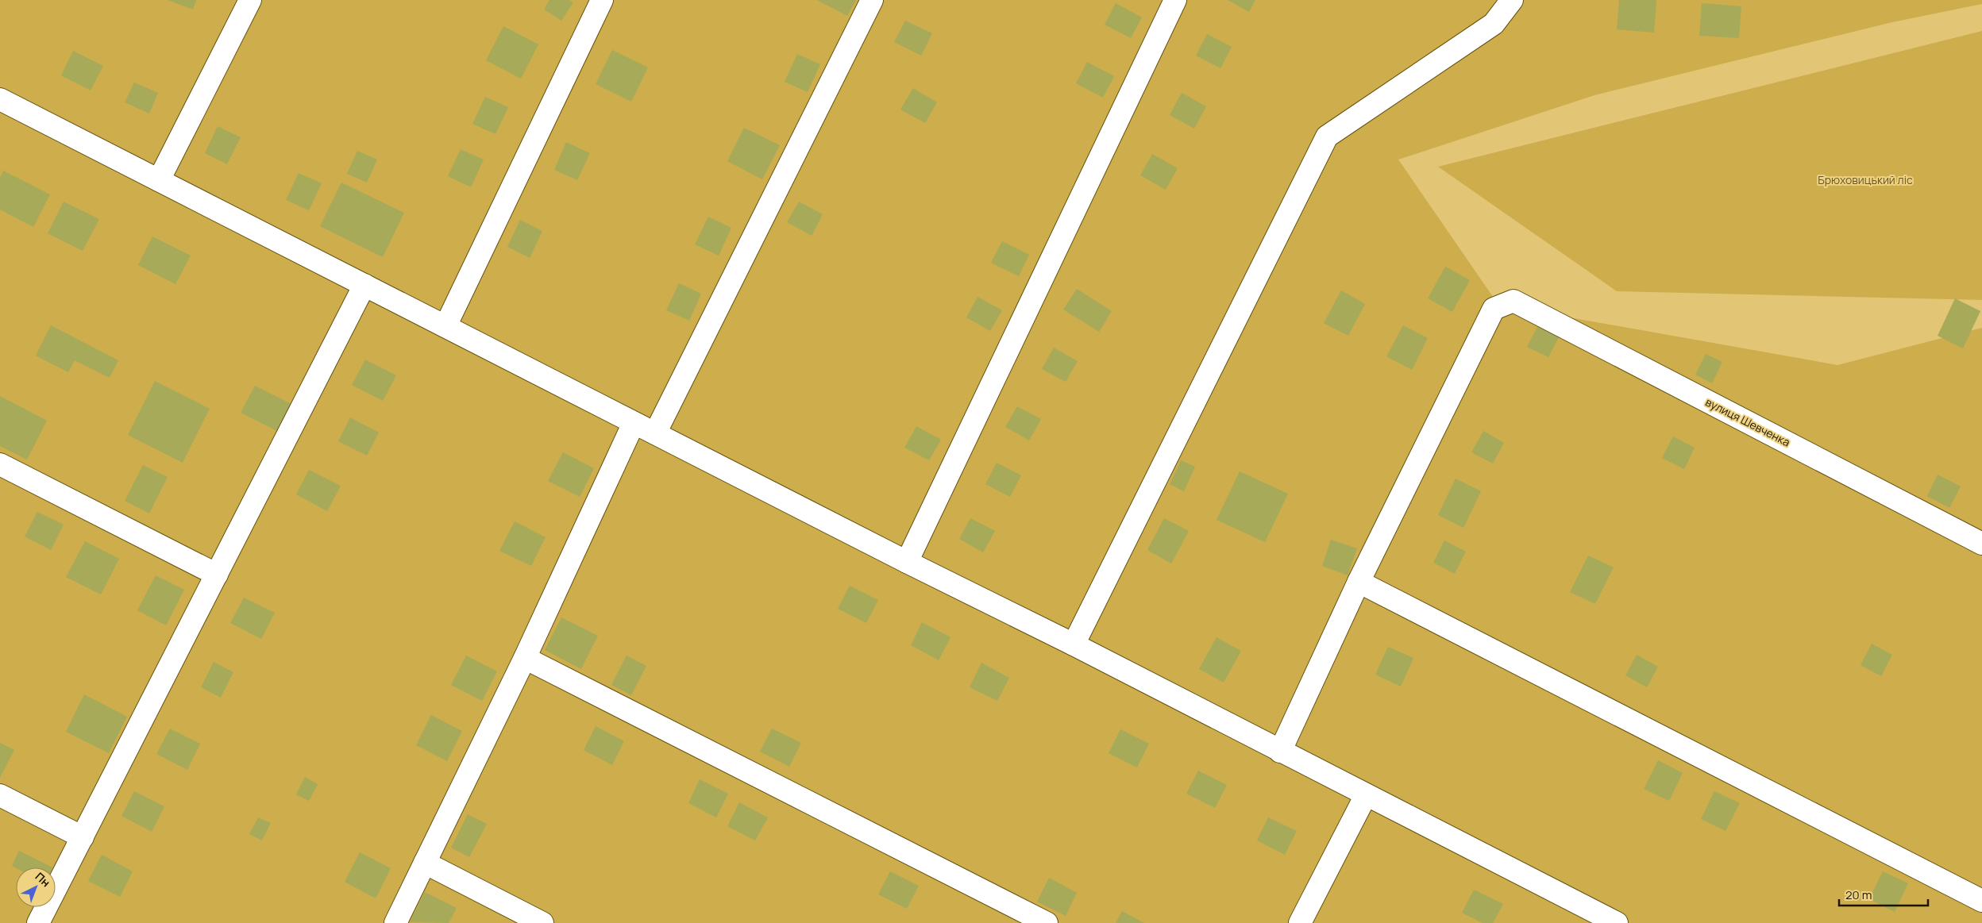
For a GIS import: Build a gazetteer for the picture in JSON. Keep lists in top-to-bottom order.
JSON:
{
  "streets": {
    "street": ["вулиця Шевченка"]
  },
  "parks": ["Брюховицький ліс"],
  "scale_bar": "20 m",
  "north": "top right"
}
